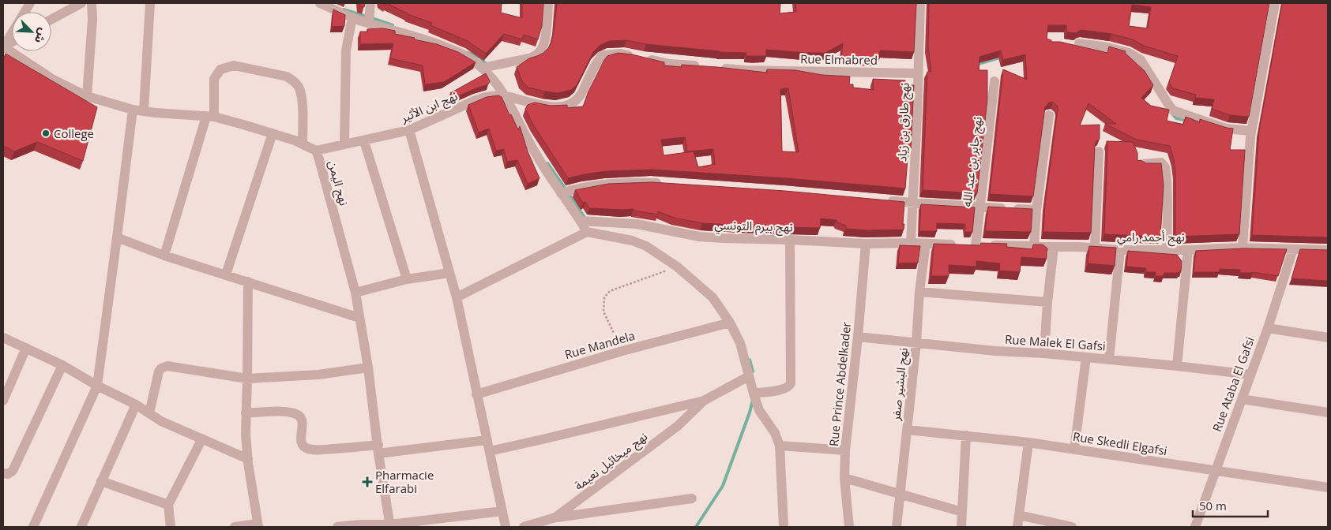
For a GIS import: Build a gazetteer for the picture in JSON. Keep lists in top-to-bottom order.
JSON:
{
  "streets": {
    "street": [
      "Rue Elmabred",
      "نهج ابن الأثير",
      "نهج طارق بن زياد",
      "نهج جابر بن عبد الله",
      "نهج اليمن",
      "نهج بيرم التونسي",
      "نهج أحمد رامي",
      "Rue Malek El Gafsi",
      "Rue Mandela",
      "Rue Prince Abdelkader",
      "نهج البشير صفر",
      "Rue Ataba El Gafsi",
      "Rue Skedli Elgafsi",
      "نهج ميخائيل نعيمة"
    ]
  },
  "crossings": [
    ["Rue Elmabred", "نهج ابن الأثير"],
    ["Rue Elmabred", "نهج طارق بن زياد"],
    ["نهج ابن الأثير", "نهج اليمن"],
    ["نهج طارق بن زياد", "نهج بيرم التونسي"],
    ["نهج جابر بن عبد الله", "نهج أحمد رامي"],
    ["نهج بيرم التونسي", "نهج أحمد رامي"],
    ["نهج بيرم التونسي", "Rue Prince Abdelkader"],
    ["نهج بيرم التونسي", "نهج البشير صفر"],
    ["نهج أحمد رامي", "نهج البشير صفر"],
    ["نهج أحمد رامي", "Rue Ataba El Gafsi"],
    ["Rue Malek El Gafsi", "Rue Prince Abdelkader"],
    ["Rue Malek El Gafsi", "نهج البشير صفر"],
    ["Rue Malek El Gafsi", "Rue Ataba El Gafsi"],
    ["نهج البشير صفر", "Rue Skedli Elgafsi"],
    ["Rue Ataba El Gafsi", "Rue Skedli Elgafsi"]
  ],
  "places": {
    "other": ["College"],
    "health": ["Pharmacie Elfarabi"]
  },
  "scale_bar": "50 m",
  "north": "bottom right"
}
